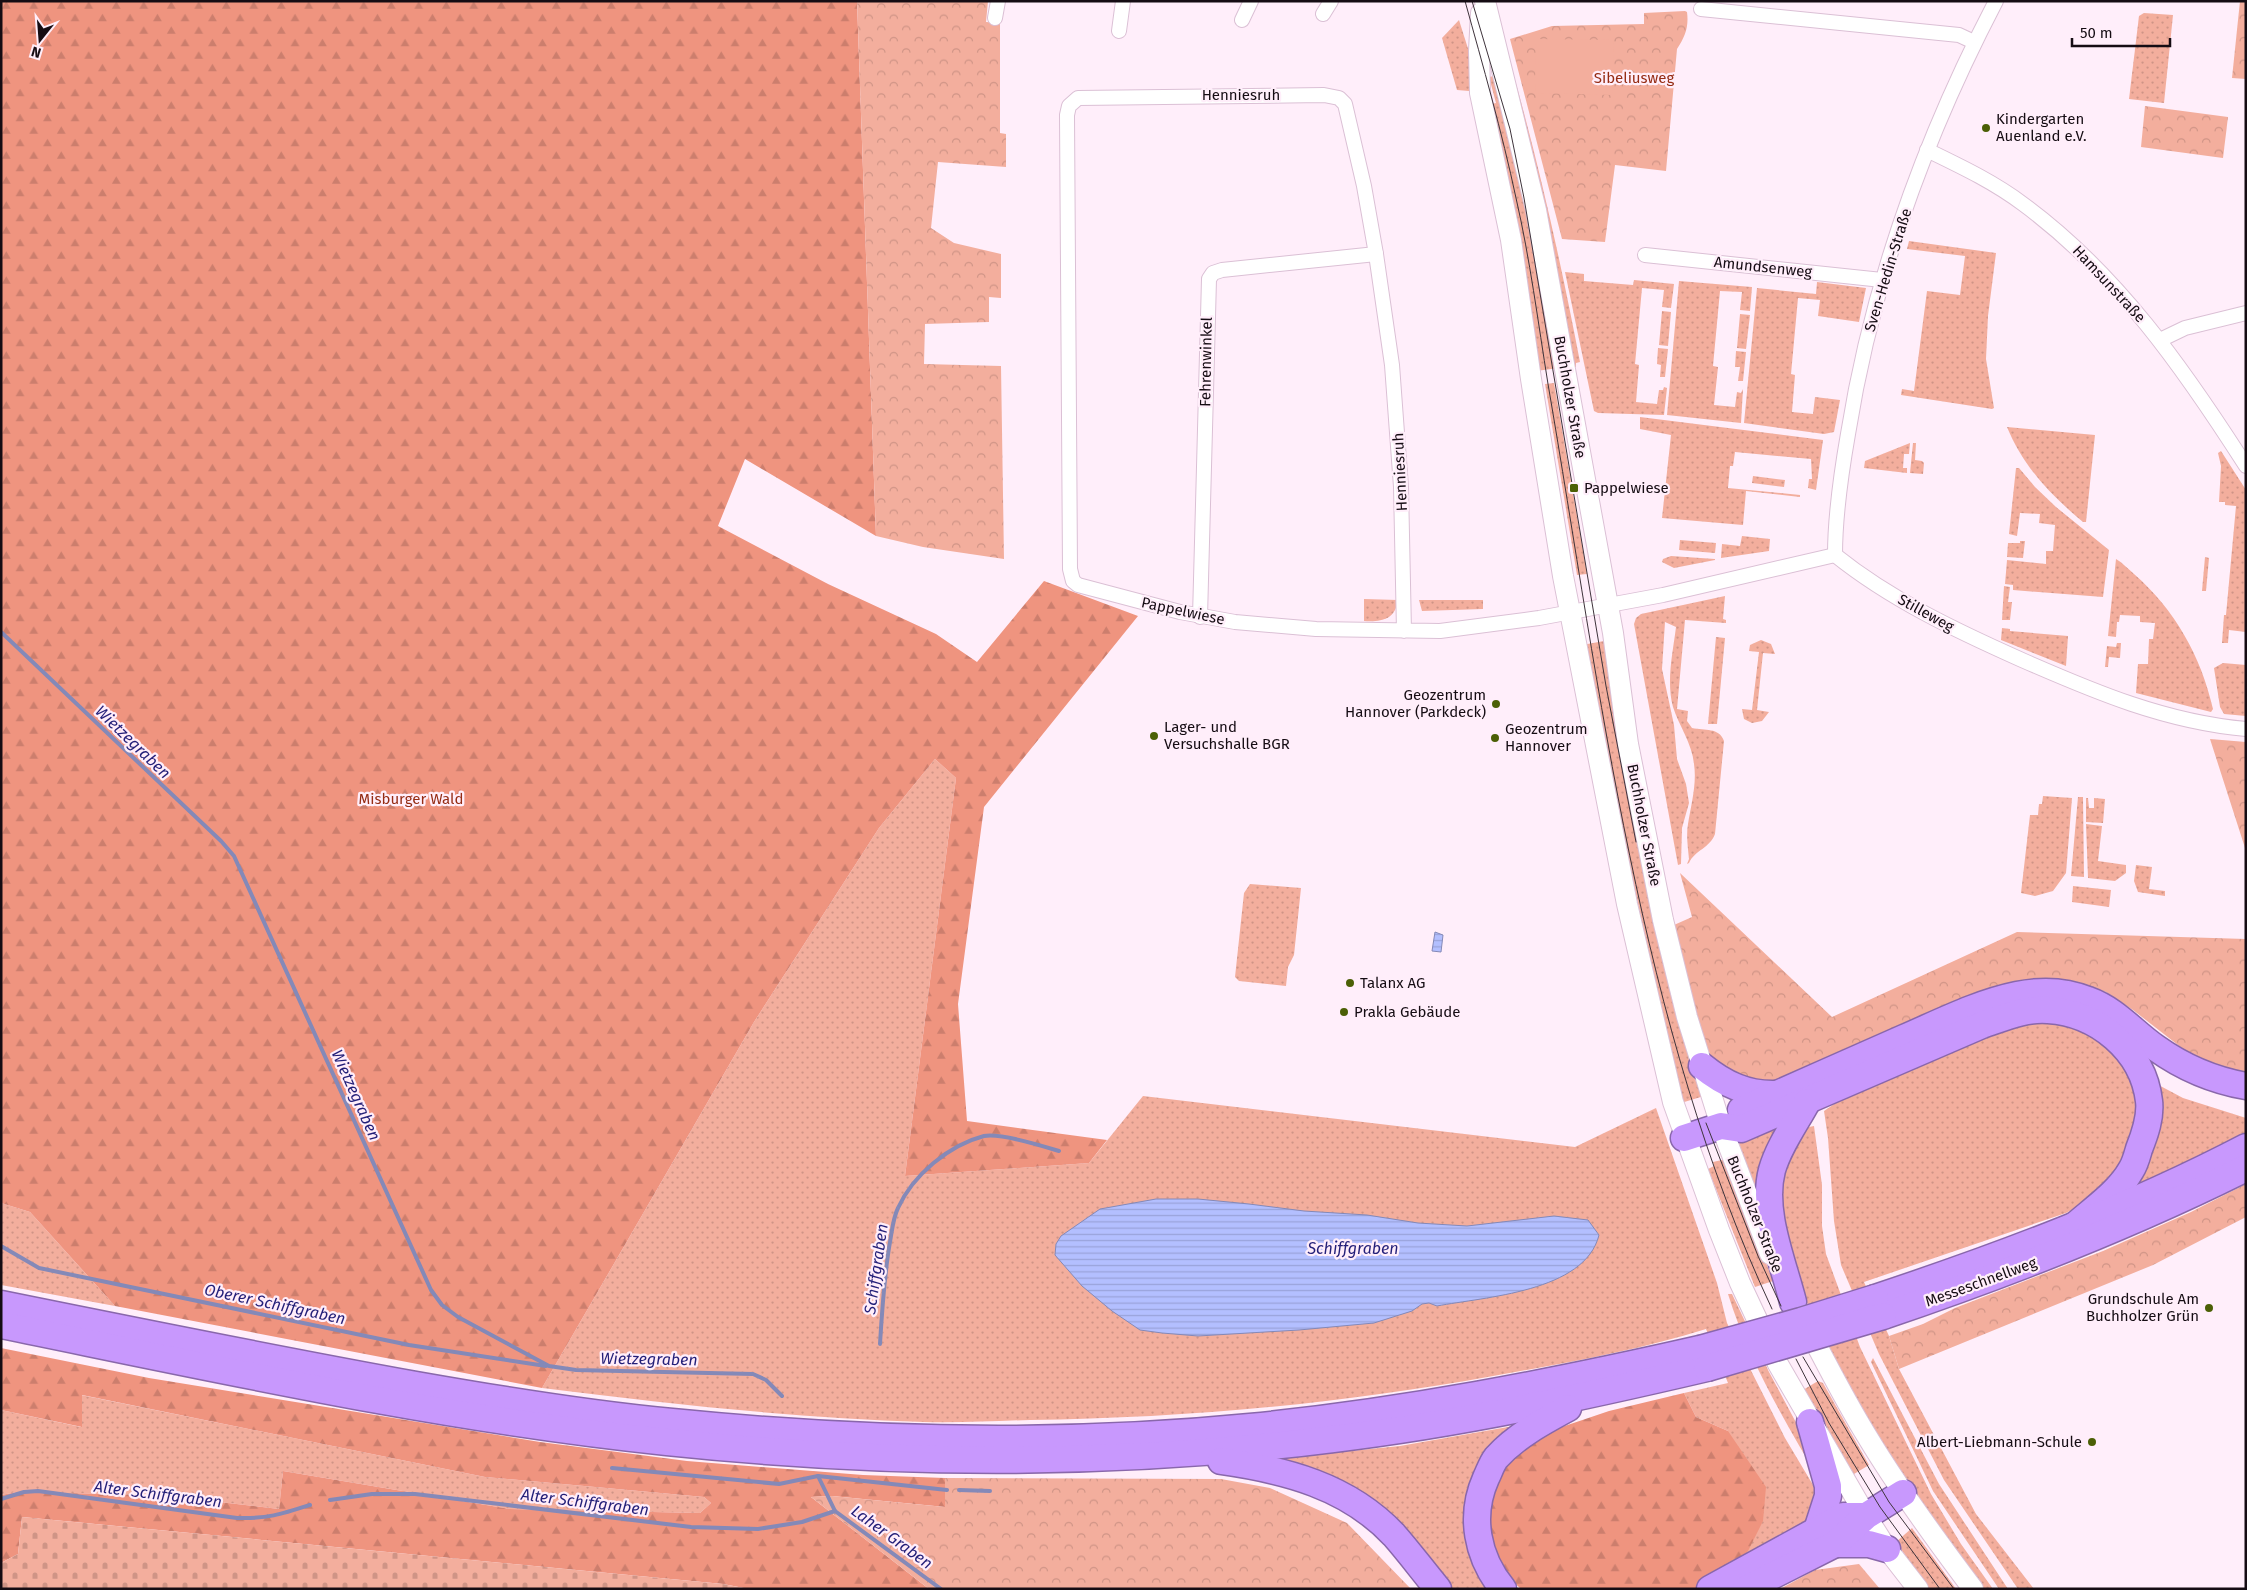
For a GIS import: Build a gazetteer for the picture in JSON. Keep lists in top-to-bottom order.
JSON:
{
  "streets": {
    "highway": ["Messeschnellweg"],
    "main road": ["Buchholzer Straße"],
    "street": [
      "Henniesruh",
      "Amundsenweg",
      "Sven-Hedin-Straße",
      "Hamsunstraße",
      "Fehrenwinkel",
      "Pappelwiese",
      "Stilleweg"
    ]
  },
  "crossings": [
    ["Henniesruh", "Fehrenwinkel"],
    ["Henniesruh", "Pappelwiese"],
    ["Amundsenweg", "Sven-Hedin-Straße"],
    ["Sven-Hedin-Straße", "Hamsunstraße"],
    ["Sven-Hedin-Straße", "Stilleweg"],
    ["Fehrenwinkel", "Pappelwiese"],
    ["Buchholzer Straße", "Pappelwiese"]
  ],
  "water": [
    "Wietzegraben",
    "Schiffgraben",
    "Oberer Schiffgraben",
    "Alter Schiffgraben",
    "Laher Graben"
  ],
  "parks": ["Sibeliusweg", "Misburger Wald"],
  "places": {
    "other": [
      "Kindergarten Auenland e.V.",
      "Geozentrum Hannover (Parkdeck)",
      "Lager- und Versuchshalle BGR",
      "Geozentrum Hannover",
      "Talanx AG",
      "Prakla Gebäude",
      "Grundschule Am Buchholzer Grün",
      "Albert-Liebmann-Schule"
    ],
    "transit": ["Pappelwiese"]
  },
  "scale_bar": "50 m",
  "north": "bottom"
}
